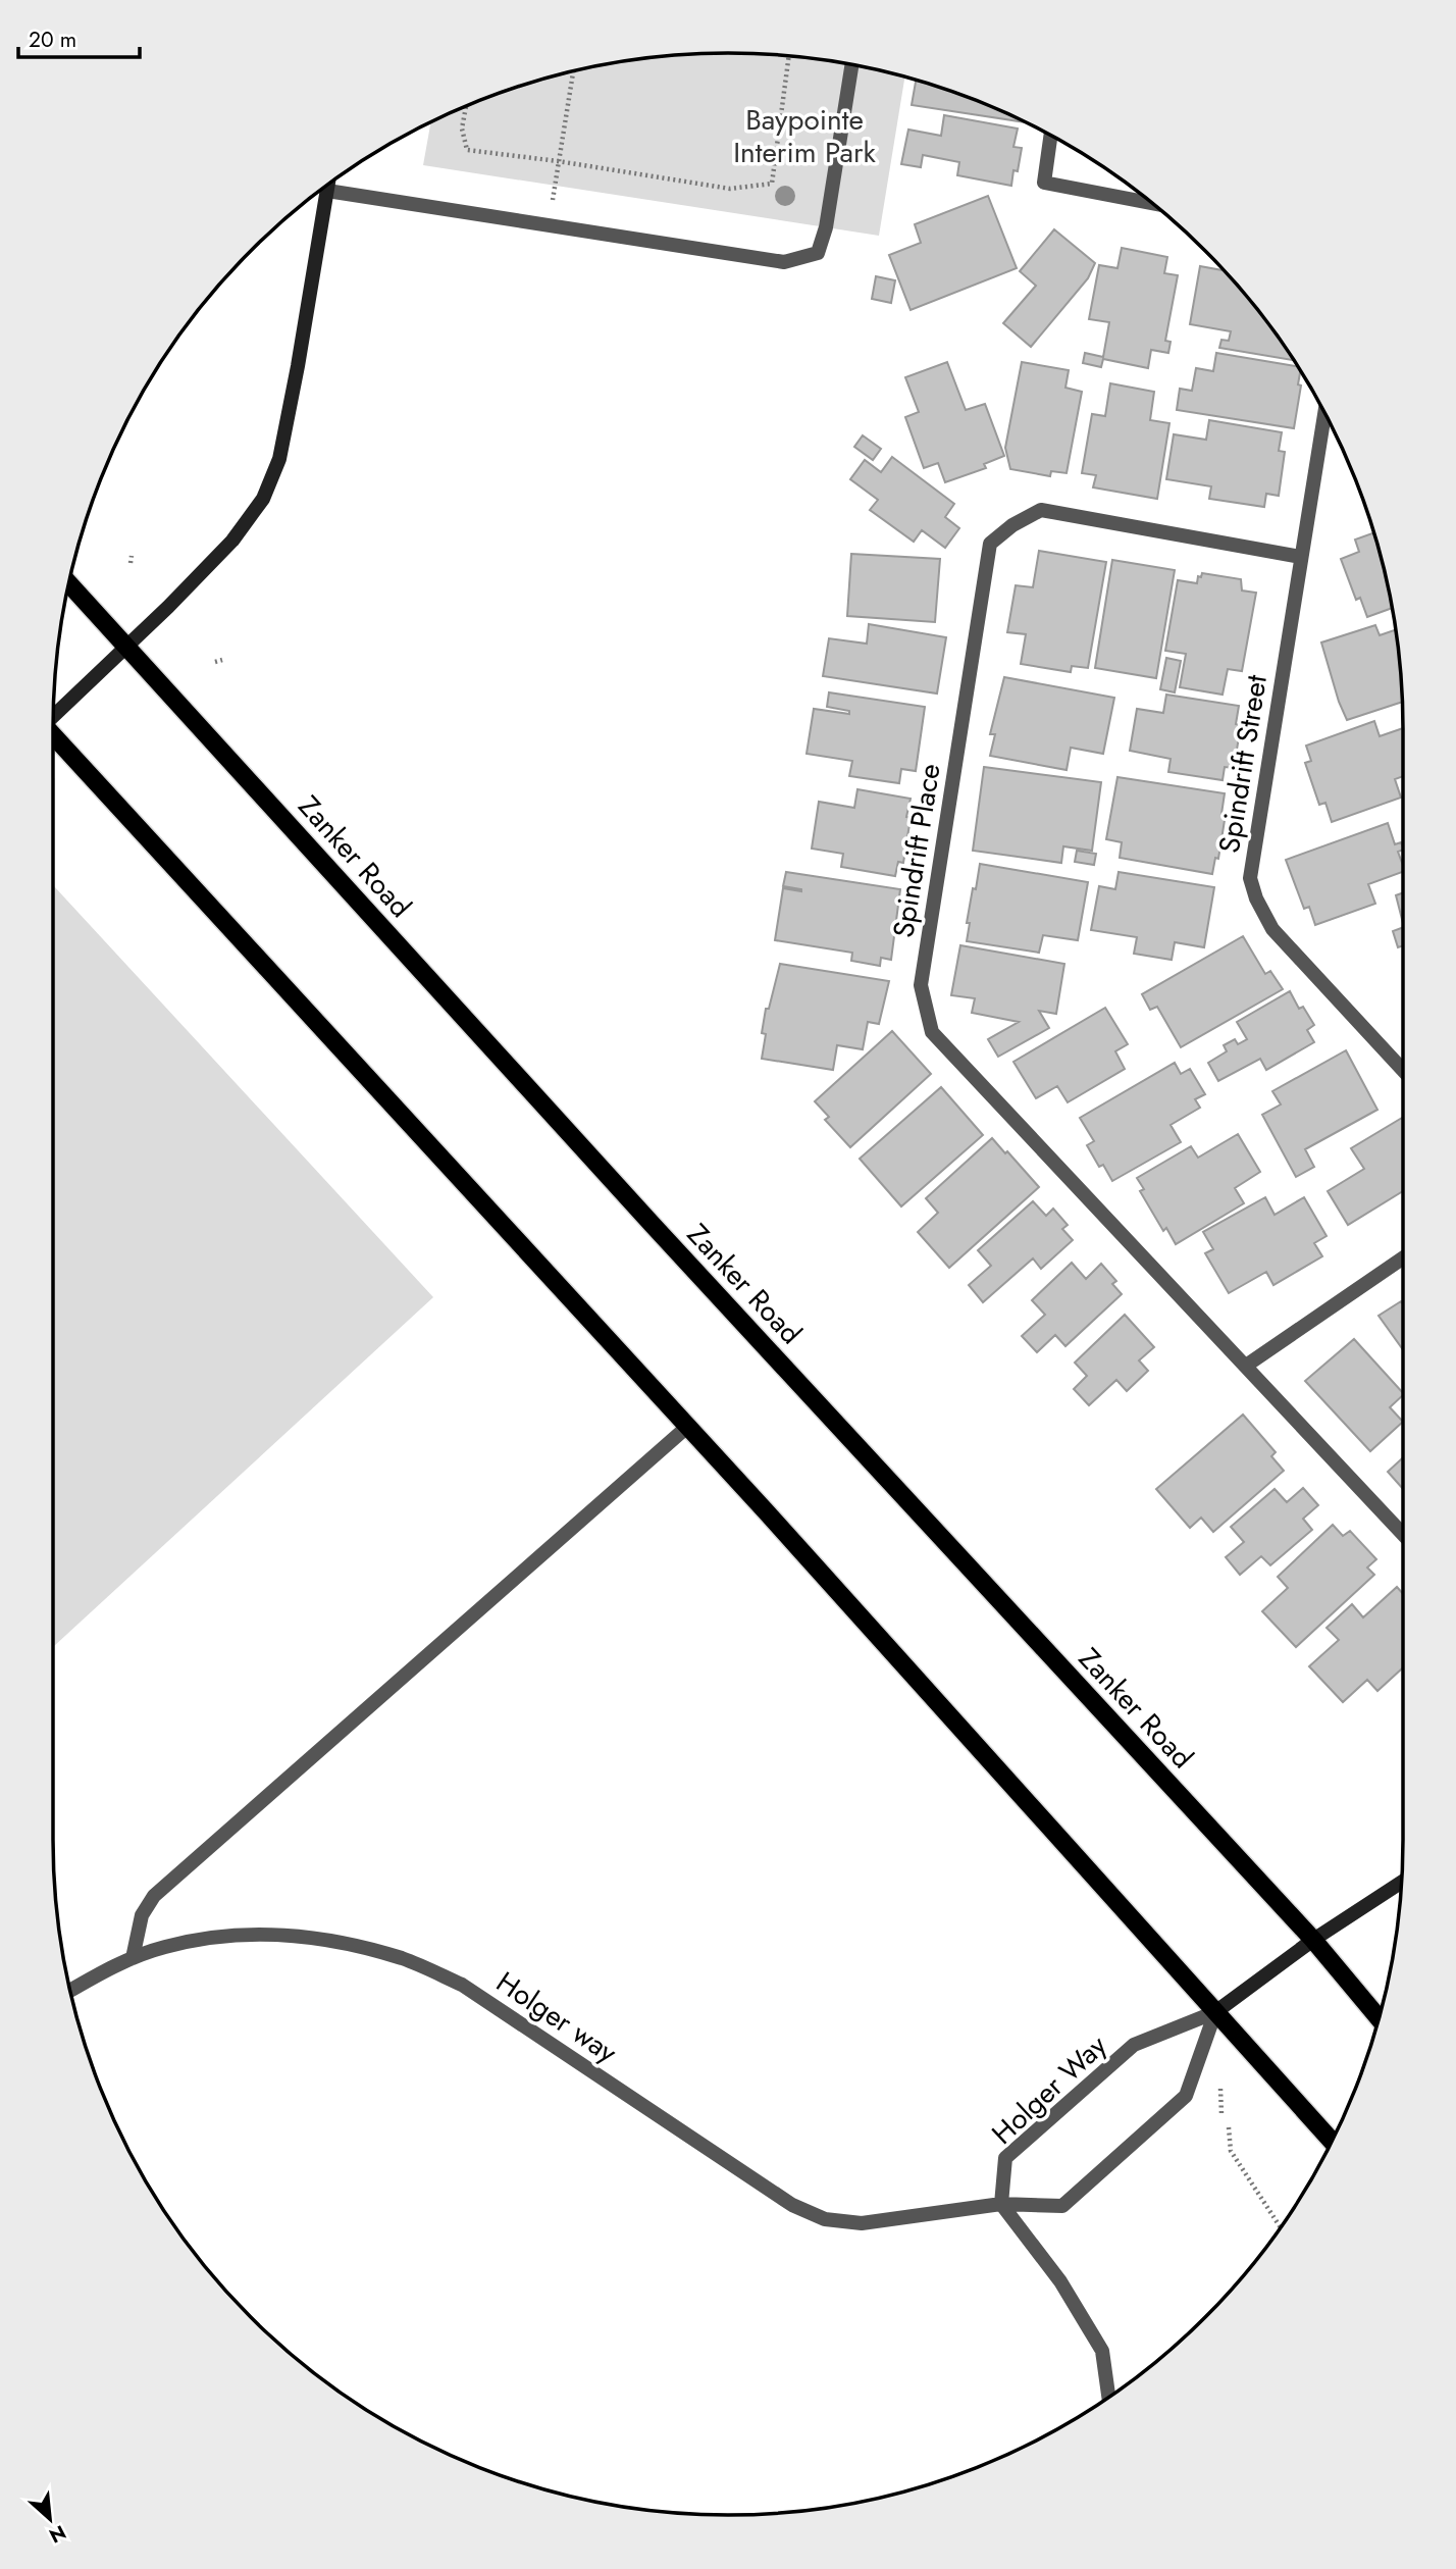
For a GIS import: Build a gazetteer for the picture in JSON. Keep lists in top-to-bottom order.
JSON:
{
  "streets": {
    "main road": ["Zanker Road", "Holger Way"],
    "lane": ["Spindrift Street", "Spindrift Place", "Holger way"]
  },
  "crossings": [
    ["Spindrift Street", "Spindrift Place"],
    ["Zanker Road", "Holger Way"],
    ["Holger way", "Holger Way"]
  ],
  "parks": ["Baypointe Interim Park"],
  "scale_bar": "20 m",
  "north": "bottom right"
}
